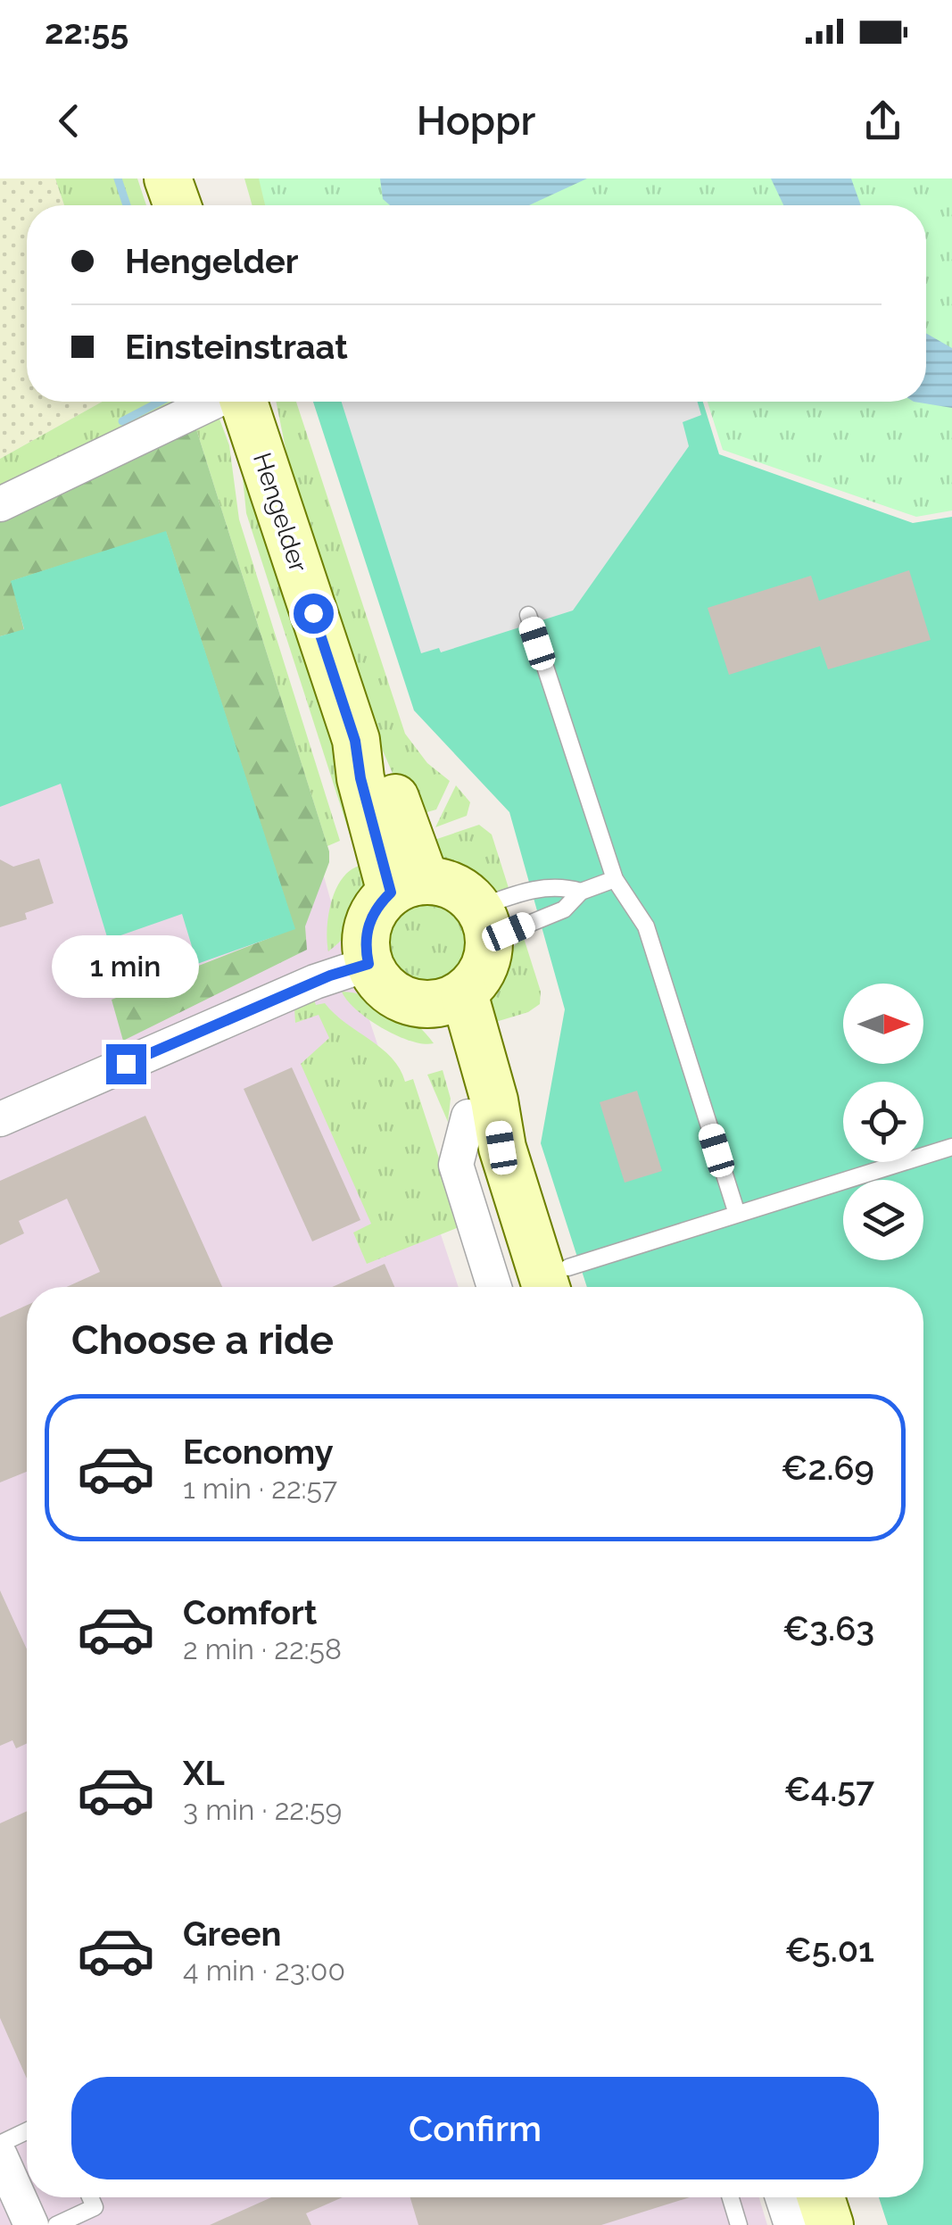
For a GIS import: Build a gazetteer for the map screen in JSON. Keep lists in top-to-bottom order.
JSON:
{
  "streets": {
    "main road": ["Hengelder"]
  },
  "north": "right",
  "page": {
    "status": "22:55",
    "header": "Hoppr",
    "banner": ["Hengelder", "Einsteinstraat"],
    "bubble": "1 min",
    "heading": "Choose a ride",
    "list": [
      {
        "name": "Economy",
        "note": "1 min · 22:57",
        "value": "€2.69"
      },
      {
        "name": "Comfort",
        "note": "2 min · 22:58",
        "value": "€3.63"
      },
      {
        "name": "XL",
        "note": "3 min · 22:59",
        "value": "€4.57"
      },
      {
        "name": "Green",
        "note": "4 min · 23:00",
        "value": "€5.01"
      }
    ],
    "buttons": "Confirm"
  }
}
